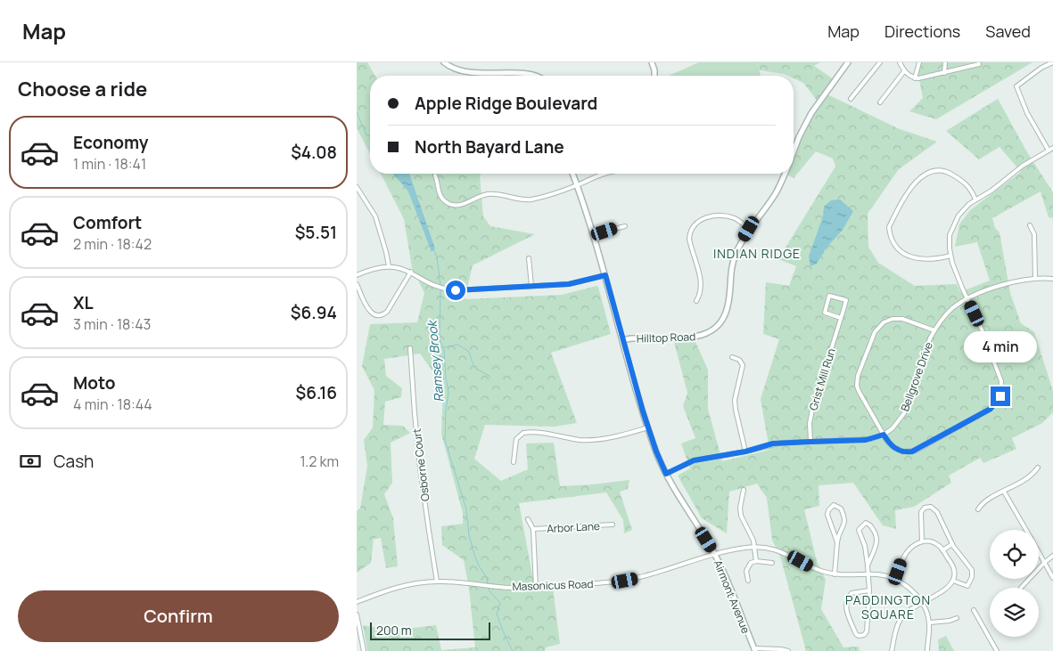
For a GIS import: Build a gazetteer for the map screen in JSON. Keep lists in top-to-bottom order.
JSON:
{
  "streets": {
    "street": [
      "Hilltop Road",
      "Bellgrove Drive",
      "Grist Mill Run",
      "Osborne Court",
      "Arbor Lane",
      "Masonicus Road",
      "Airmont Avenue"
    ]
  },
  "crossings": [
    ["Hilltop Road", "Airmont Avenue"],
    ["Bellgrove Drive", "Grist Mill Run"],
    ["Bellgrove Drive", "Airmont Avenue"],
    ["Osborne Court", "Masonicus Road"],
    ["Masonicus Road", "Airmont Avenue"]
  ],
  "districts": ["INDIAN RIDGE", "PADDINGTON SQUARE"],
  "water": ["Ramsey Brook"],
  "scale_bar": "200 m",
  "page": {
    "header": "Map",
    "nav": ["Map", "Directions", "Saved"],
    "heading": "Choose a ride",
    "banner": ["Apple Ridge Boulevard", "North Bayard Lane"],
    "list": [
      {
        "name": "Economy",
        "note": "1 min · 18:41",
        "value": "$4.08"
      },
      {
        "name": "Comfort",
        "note": "2 min · 18:42",
        "value": "$5.51"
      },
      {
        "name": "XL",
        "note": "3 min · 18:43",
        "value": "$6.94"
      },
      {
        "name": "Moto",
        "note": "4 min · 18:44",
        "value": "$6.16"
      }
    ],
    "bubble": "4 min",
    "pay": ["Cash", "1.2 km"],
    "buttons": "Confirm",
    "scale": "200 m"
  }
}
